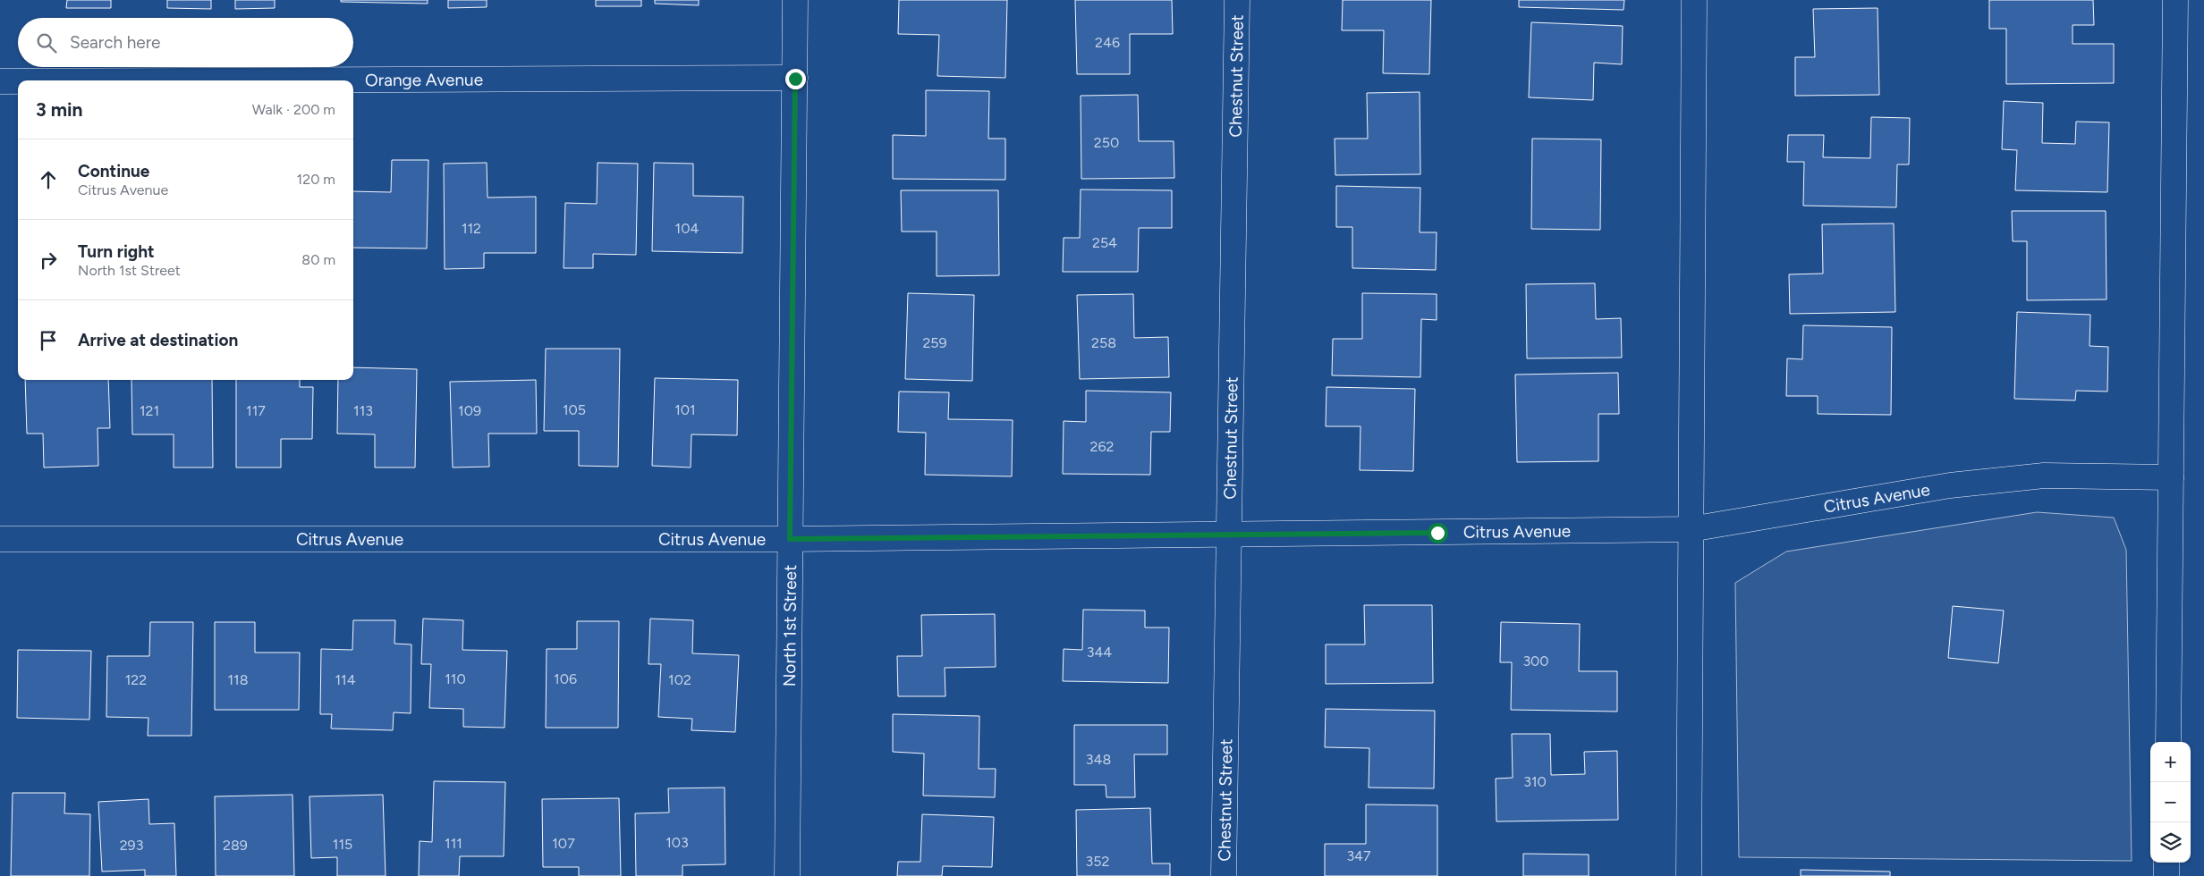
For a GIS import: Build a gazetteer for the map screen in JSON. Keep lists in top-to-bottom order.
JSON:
{
  "streets": {
    "street": [
      "Chestnut Street",
      "Orange Avenue",
      "Citrus Avenue",
      "North 1st Street"
    ]
  },
  "crossings": [
    ["Chestnut Street", "Citrus Avenue"],
    ["Orange Avenue", "North 1st Street"],
    ["Citrus Avenue", "North 1st Street"]
  ],
  "house_numbers": [
    "246",
    "250",
    "112",
    "104",
    "254",
    "259",
    "258",
    "105",
    "101",
    "121",
    "117",
    "113",
    "109",
    "262",
    "344",
    "300",
    "110",
    "106",
    "122",
    "118",
    "114",
    "102",
    "348",
    "310",
    "103",
    "111",
    "107",
    "115",
    "293",
    "289",
    "347",
    "352"
  ],
  "page": {
    "search": "Search here",
    "heading": ["3 min", "Walk · 200 m"],
    "list": [
      ["Continue", "Citrus Avenue", "120 m"],
      ["Turn right", "North 1st Street", "80 m"],
      "Arrive at destination"
    ],
    "map_buttons": ["+", "−"]
  }
}
